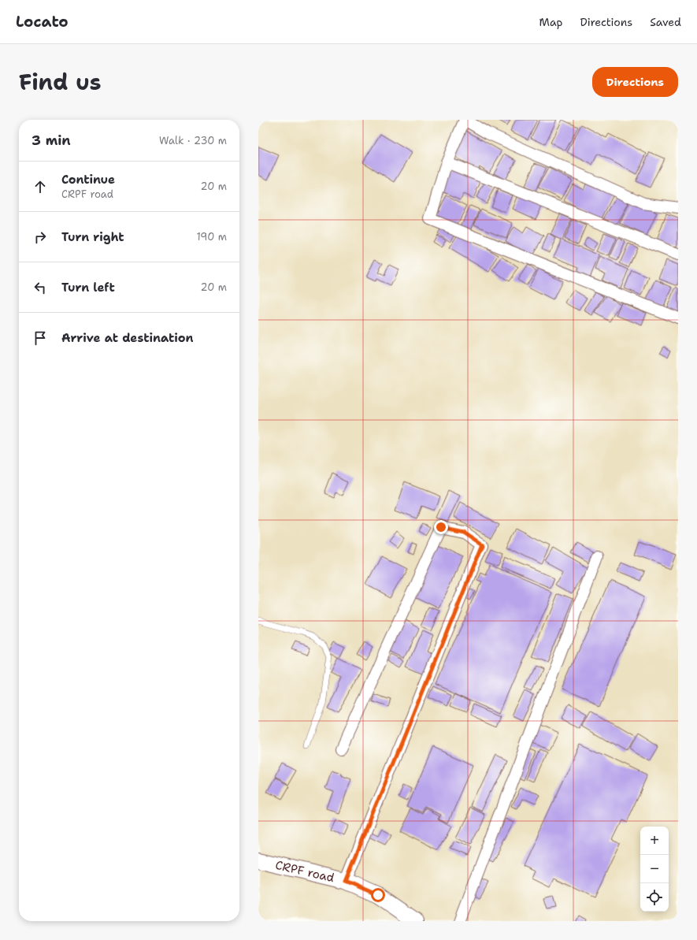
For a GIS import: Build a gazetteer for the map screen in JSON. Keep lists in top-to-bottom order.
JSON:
{
  "streets": {
    "street": ["CRPF road"]
  },
  "page": {
    "header": "Locato",
    "nav": ["Map", "Directions", "Saved"],
    "title": "Find us",
    "buttons": "Directions",
    "heading": ["3 min", "Walk · 230 m"],
    "list": [
      ["Continue", "CRPF road", "20 m"],
      ["Turn right", "190 m"],
      ["Turn left", "20 m"],
      "Arrive at destination"
    ],
    "map_buttons": ["+", "−"]
  }
}
